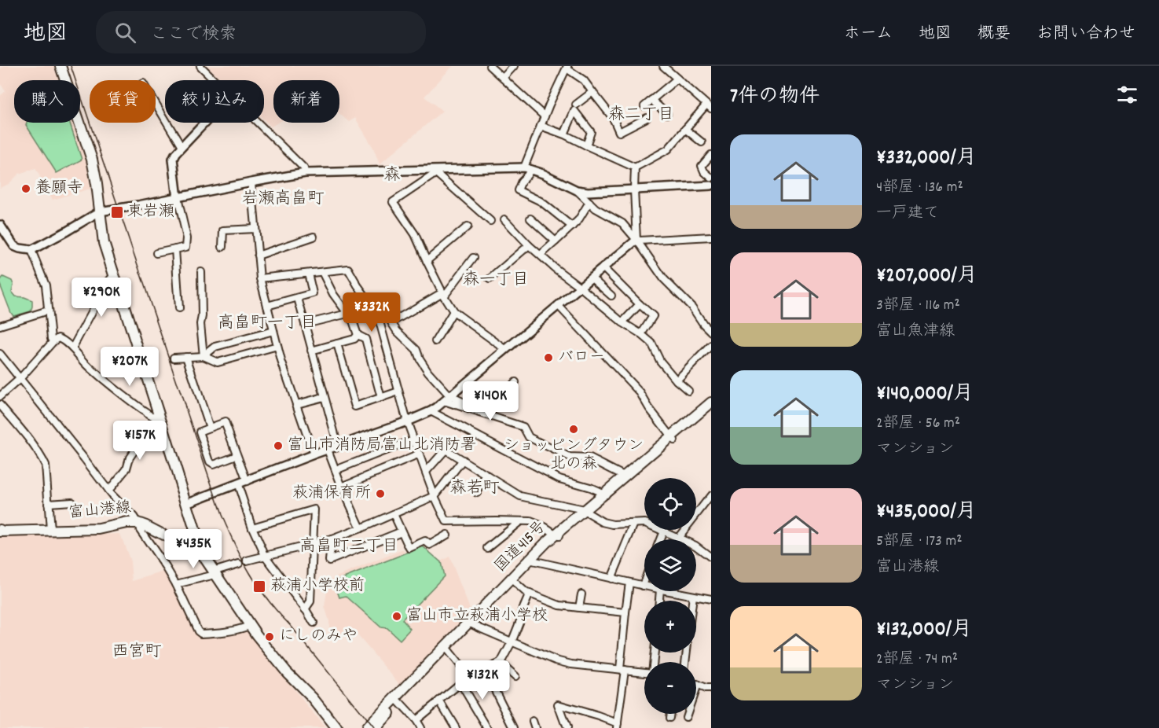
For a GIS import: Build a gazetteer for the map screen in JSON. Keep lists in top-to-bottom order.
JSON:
{
  "streets": {
    "main road": ["富山港線", "国道415号"]
  },
  "districts": [
    "森二丁目",
    "森",
    "岩瀬高畠町",
    "森一丁目",
    "高畠町一丁目",
    "森若町",
    "高畠町二丁目",
    "西宮町"
  ],
  "places": {
    "other": [
      "養願寺",
      "バロー",
      "ショッピングタウン 北の森",
      "富山市消防局富山北消防署",
      "萩浦保育所",
      "富山市立萩浦小学校",
      "にしのみや"
    ],
    "transit": ["東岩瀬", "萩浦小学校前"]
  },
  "page": {
    "header": "地図",
    "search": "ここで検索",
    "nav": [
      "ホーム",
      "地図",
      "概要",
      "お問い合わせ"
    ],
    "heading": "7件の物件",
    "chip": [
      "購入",
      "賃貸",
      "絞り込み",
      "新着"
    ],
    "list": [
      {
        "name": "¥332,000/月",
        "note": "4部屋 · 136 m² · 一戸建て"
      },
      {
        "name": "¥207,000/月",
        "note": "3部屋 · 116 m² · 富山魚津線"
      },
      {
        "name": "¥140,000/月",
        "note": "2部屋 · 56 m² · マンション"
      },
      {
        "name": "¥435,000/月",
        "note": "5部屋 · 173 m² · 富山港線"
      },
      {
        "name": "¥132,000/月",
        "note": "2部屋 · 74 m² · マンション"
      }
    ],
    "price": [
      "¥290K",
      "¥332K",
      "¥207K",
      "¥140K",
      "¥157K",
      "¥435K",
      "¥132K"
    ],
    "map_buttons": ["+", "−"]
  }
}
